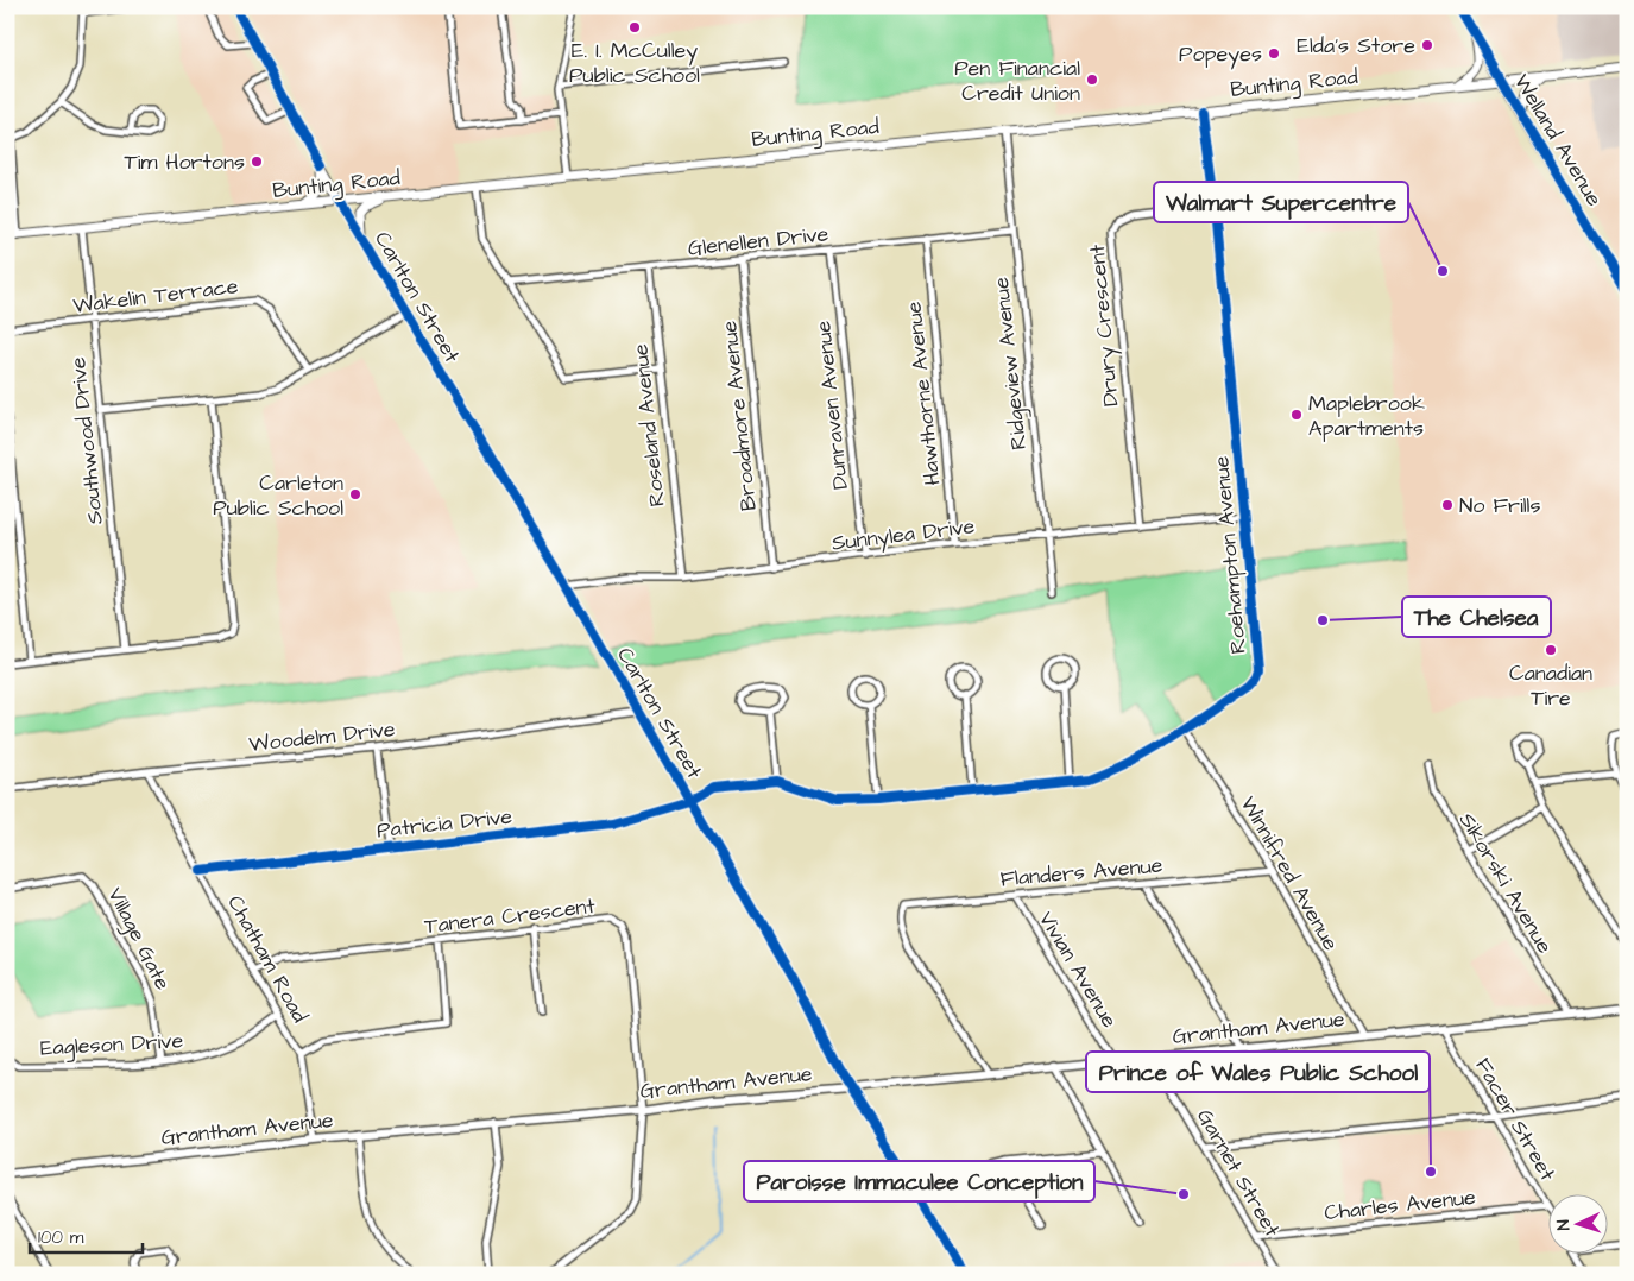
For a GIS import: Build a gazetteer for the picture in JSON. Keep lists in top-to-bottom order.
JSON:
{
  "streets": {
    "main road": ["Bunting Road", "Welland Avenue", "Carlton Street"],
    "street": [
      "Glenellen Drive",
      "Wakelin Terrace",
      "Drury Crescent",
      "Ridgeview Avenue",
      "Hawthorne Avenue",
      "Dunraven Avenue",
      "Broadmore Avenue",
      "Roseland Avenue",
      "Southwood Drive",
      "Sunnylea Drive",
      "Roehampton Avenue",
      "Woodelm Drive",
      "Patricia Drive",
      "Flanders Avenue",
      "Winnifred Avenue",
      "Sikorski Avenue",
      "Tanera Crescent",
      "Village Gate",
      "Chatham Road",
      "Vivian Avenue",
      "Grantham Avenue",
      "Eagleson Drive",
      "Facer Street",
      "Garnet Street",
      "Charles Avenue"
    ]
  },
  "crossings": [
    ["Bunting Road", "Welland Avenue"],
    ["Bunting Road", "Carlton Street"],
    ["Bunting Road", "Ridgeview Avenue"],
    ["Bunting Road", "Southwood Drive"],
    ["Bunting Road", "Roehampton Avenue"],
    ["Glenellen Drive", "Ridgeview Avenue"],
    ["Glenellen Drive", "Hawthorne Avenue"],
    ["Glenellen Drive", "Dunraven Avenue"],
    ["Glenellen Drive", "Broadmore Avenue"],
    ["Glenellen Drive", "Roseland Avenue"],
    ["Wakelin Terrace", "Southwood Drive"],
    ["Carlton Street", "Sunnylea Drive"],
    ["Carlton Street", "Roehampton Avenue"],
    ["Carlton Street", "Woodelm Drive"],
    ["Carlton Street", "Patricia Drive"],
    ["Carlton Street", "Grantham Avenue"],
    ["Drury Crescent", "Sunnylea Drive"],
    ["Drury Crescent", "Roehampton Avenue"],
    ["Ridgeview Avenue", "Sunnylea Drive"],
    ["Hawthorne Avenue", "Sunnylea Drive"],
    ["Dunraven Avenue", "Sunnylea Drive"],
    ["Broadmore Avenue", "Sunnylea Drive"],
    ["Roseland Avenue", "Sunnylea Drive"],
    ["Sunnylea Drive", "Roehampton Avenue"],
    ["Roehampton Avenue", "Patricia Drive"],
    ["Roehampton Avenue", "Winnifred Avenue"],
    ["Woodelm Drive", "Chatham Road"],
    ["Patricia Drive", "Chatham Road"],
    ["Flanders Avenue", "Winnifred Avenue"],
    ["Flanders Avenue", "Vivian Avenue"],
    ["Flanders Avenue", "Grantham Avenue"],
    ["Winnifred Avenue", "Grantham Avenue"],
    ["Sikorski Avenue", "Grantham Avenue"],
    ["Tanera Crescent", "Chatham Road"],
    ["Tanera Crescent", "Grantham Avenue"],
    ["Village Gate", "Eagleson Drive"],
    ["Chatham Road", "Grantham Avenue"],
    ["Chatham Road", "Eagleson Drive"],
    ["Vivian Avenue", "Grantham Avenue"],
    ["Grantham Avenue", "Facer Street"],
    ["Grantham Avenue", "Garnet Street"],
    ["Facer Street", "Charles Avenue"],
    ["Garnet Street", "Charles Avenue"]
  ],
  "places": [
    "E. I. McCulley Public School",
    "Elda's Store",
    "Popeyes",
    "Pen Financial Credit Union",
    "Tim Hortons",
    "Walmart Supercentre",
    "Maplebrook Apartments",
    "Carleton Public School",
    "No Frills",
    "The Chelsea",
    "Canadian Tire",
    "Prince of Wales Public School",
    "Paroisse Immaculee Conception"
  ],
  "scale_bar": "100 m",
  "north": "left"
}
